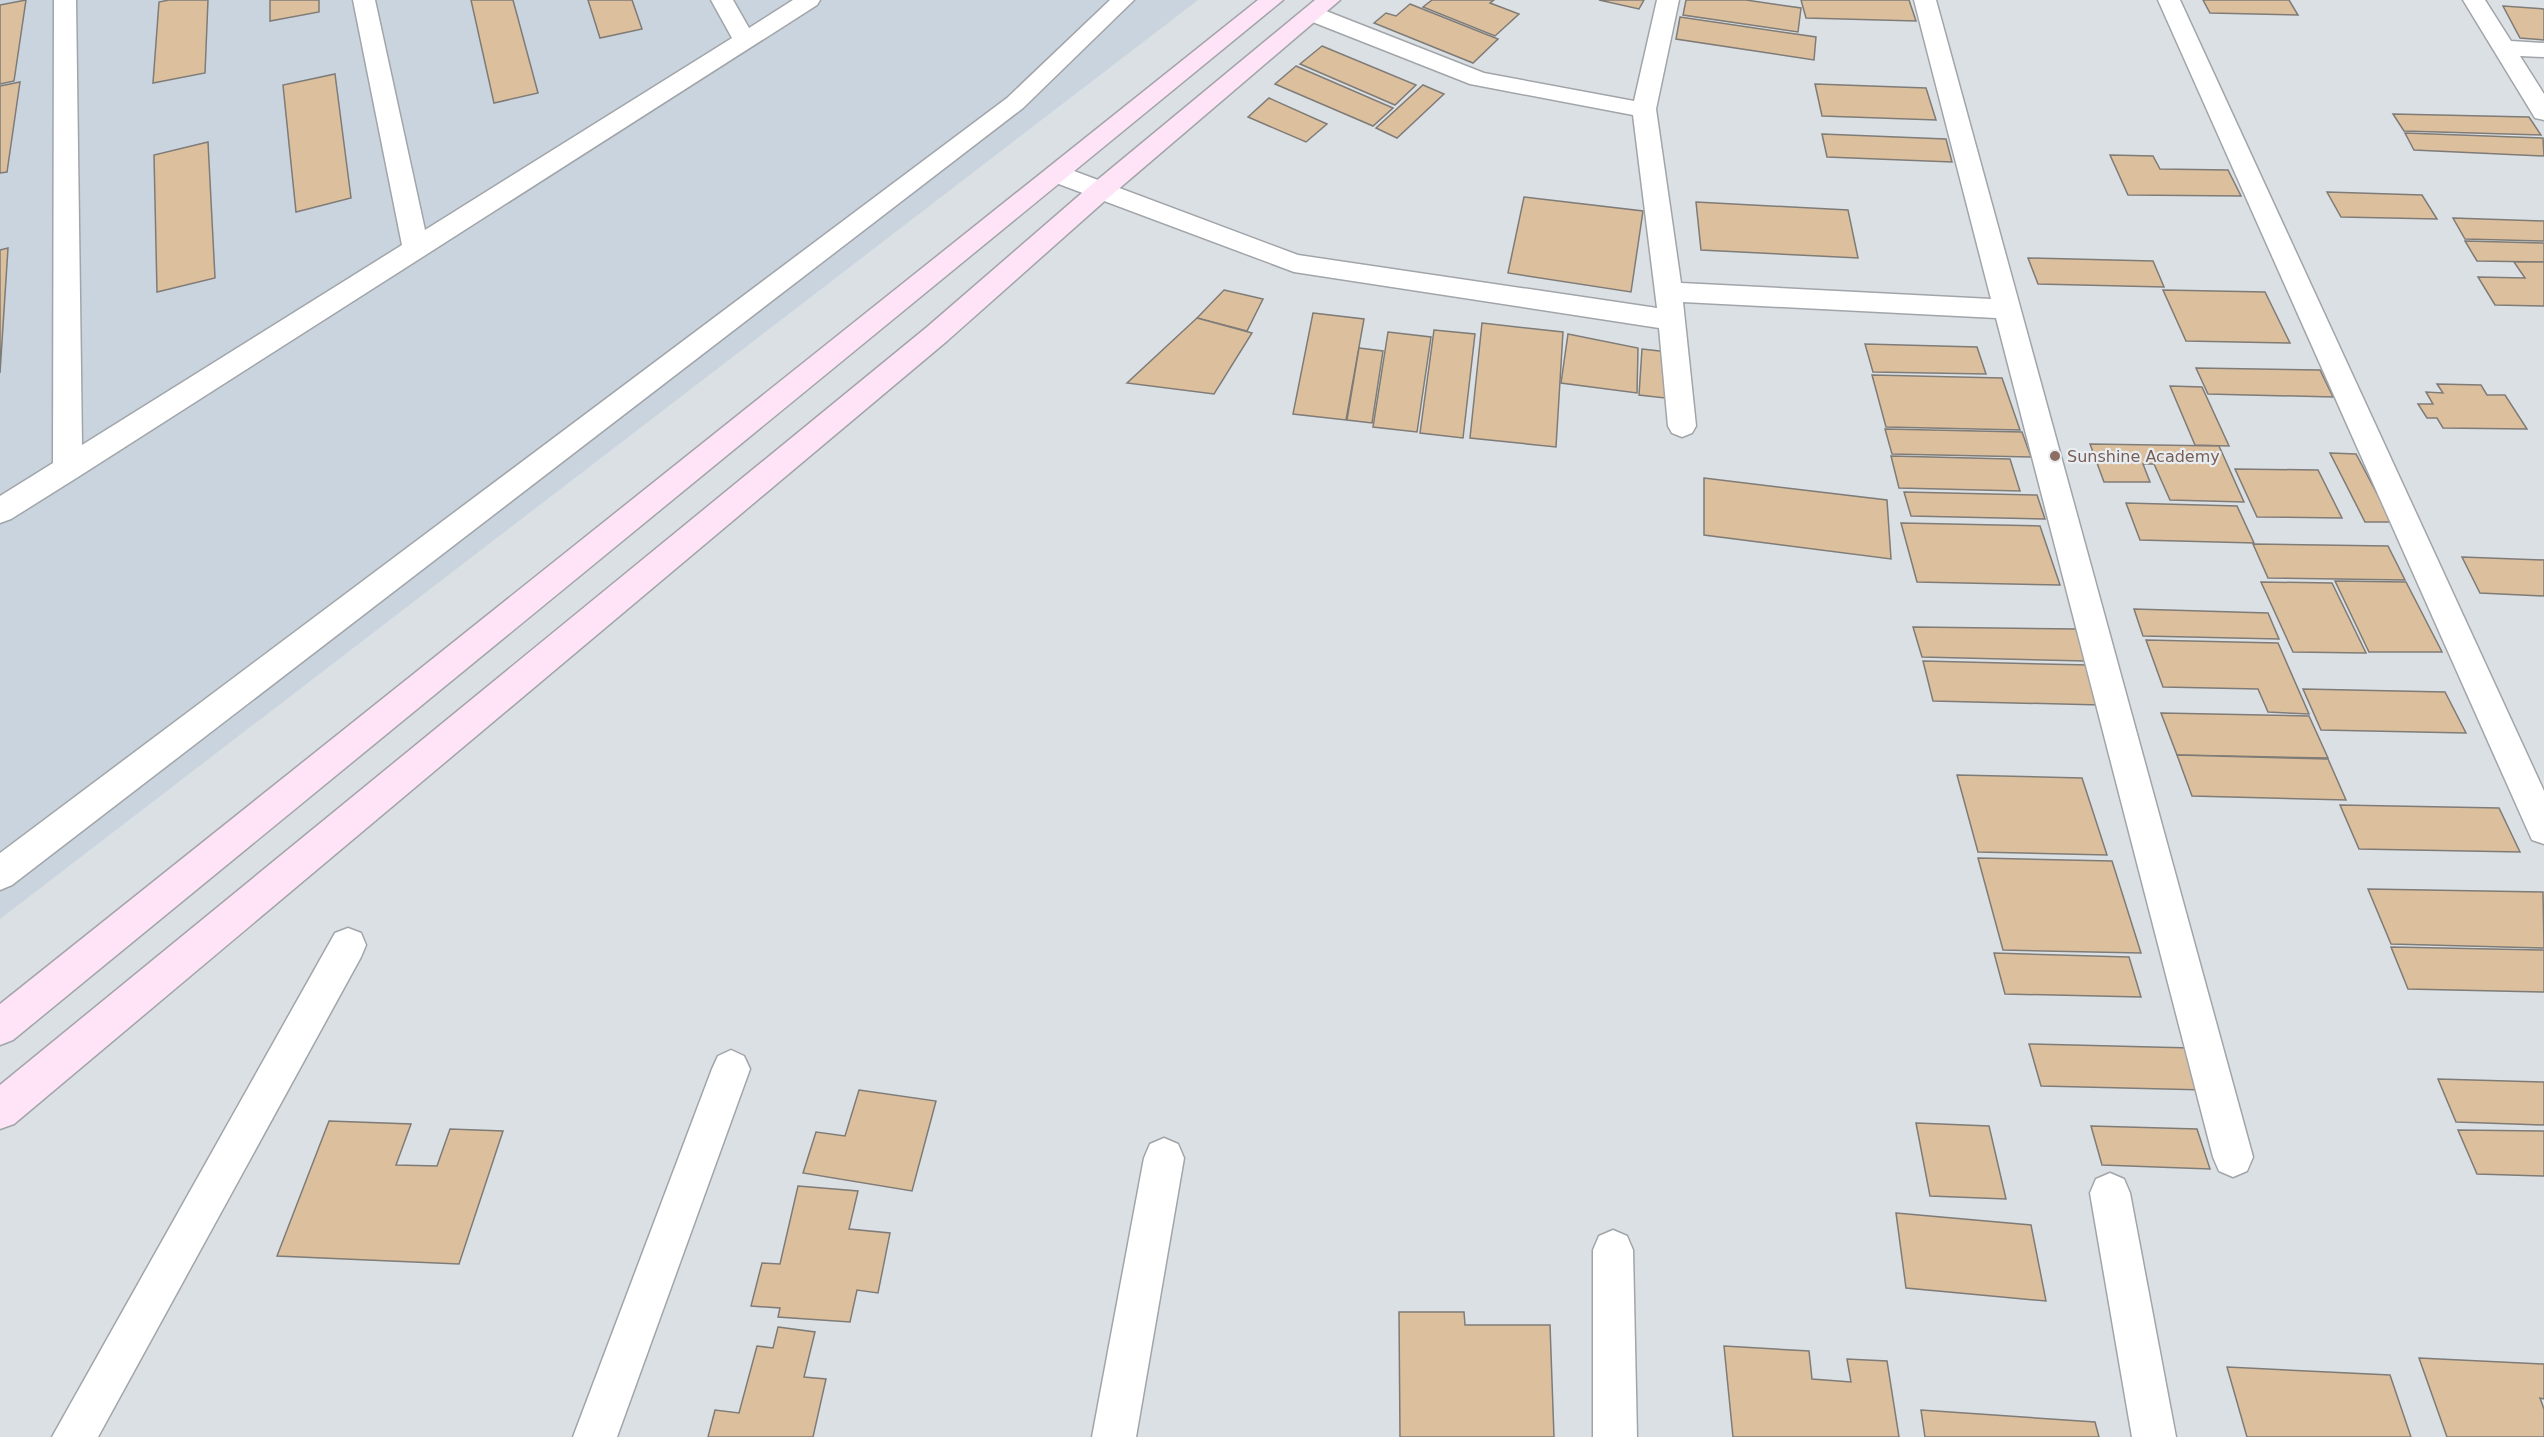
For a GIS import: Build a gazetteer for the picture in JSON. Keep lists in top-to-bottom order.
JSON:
{
  "places": ["Sunshine Academy"]
}
